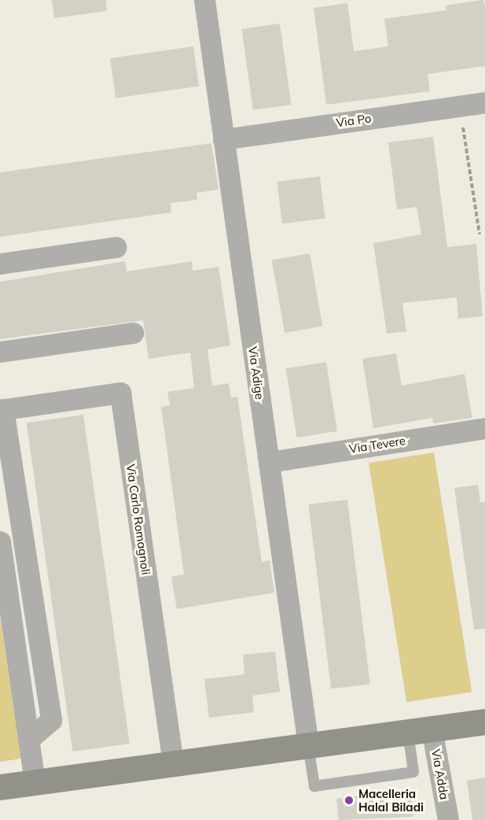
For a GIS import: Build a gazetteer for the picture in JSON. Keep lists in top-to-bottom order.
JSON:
{
  "streets": {
    "street": [
      "Via Po",
      "Via Adige",
      "Via Tevere",
      "Via Carlo Romagnoli",
      "Via Adda"
    ]
  },
  "crossings": [
    ["Via Po", "Via Adige"],
    ["Via Adige", "Via Tevere"]
  ],
  "places": ["Macelleria Halal Biladi"]
}
